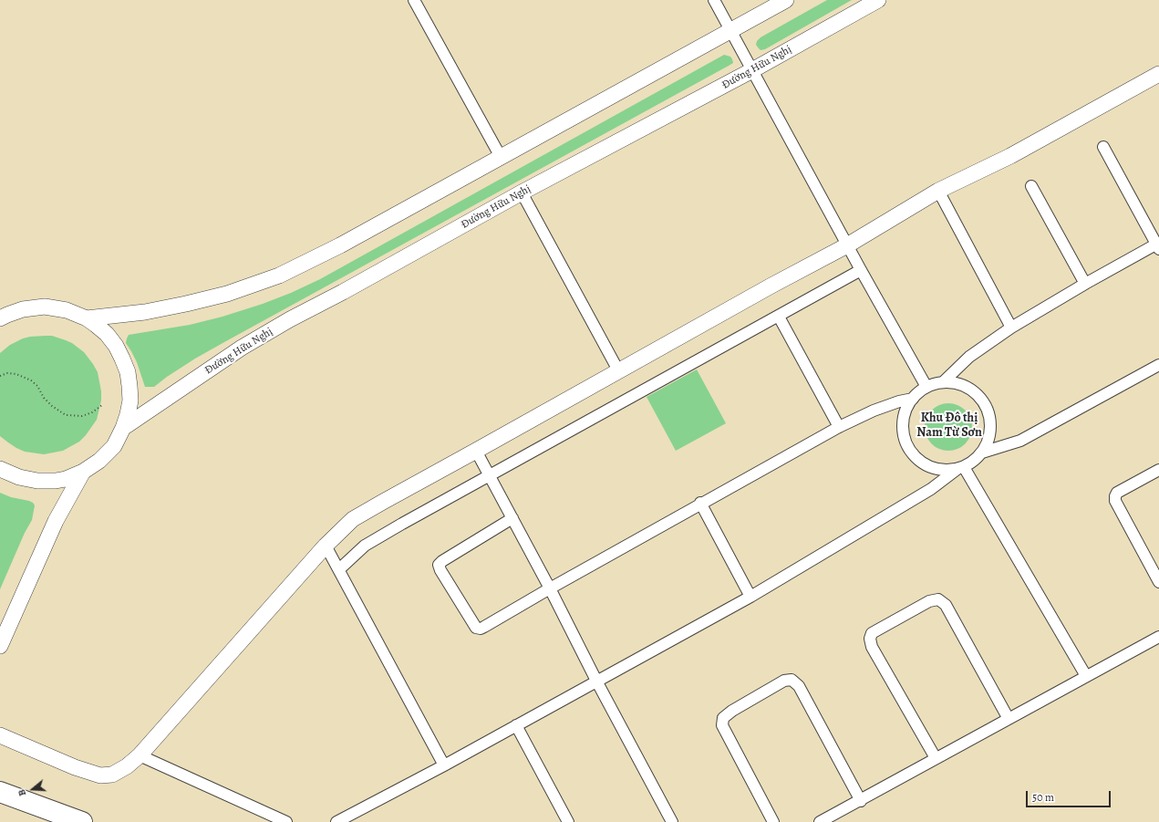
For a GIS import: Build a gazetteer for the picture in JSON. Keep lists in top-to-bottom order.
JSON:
{
  "streets": {
    "main road": ["Đường Hữu Nghị"]
  },
  "districts": ["Khu Đô thị Nam Từ Sơn"],
  "scale_bar": "50 m",
  "north": "left"
}
